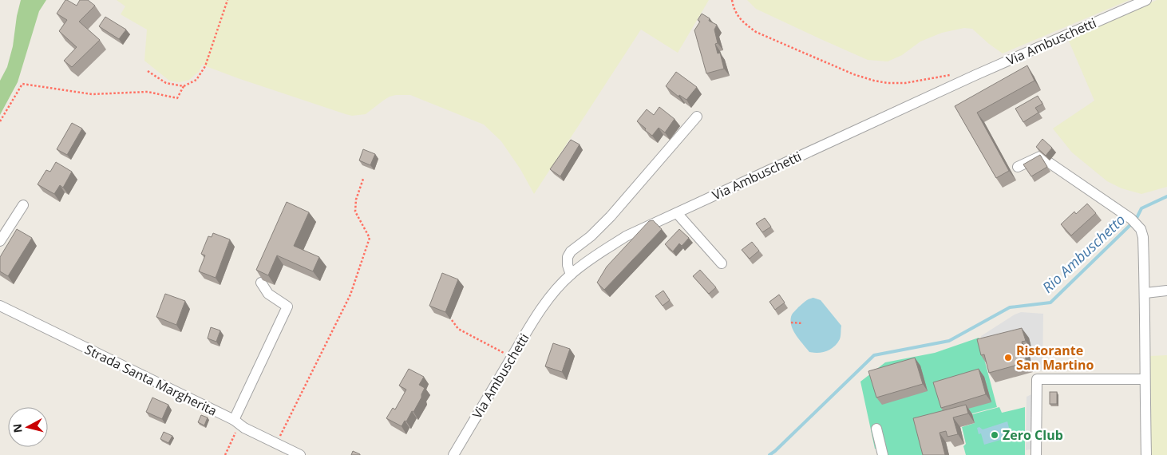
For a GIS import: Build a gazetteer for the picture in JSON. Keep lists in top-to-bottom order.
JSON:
{
  "streets": {
    "street": ["Via Ambuschetti", "Strada Santa Margherita"]
  },
  "water": ["Rio Ambuschetto"],
  "places": ["Ristorante San Martino", "Zero Club"],
  "north": "left"
}
